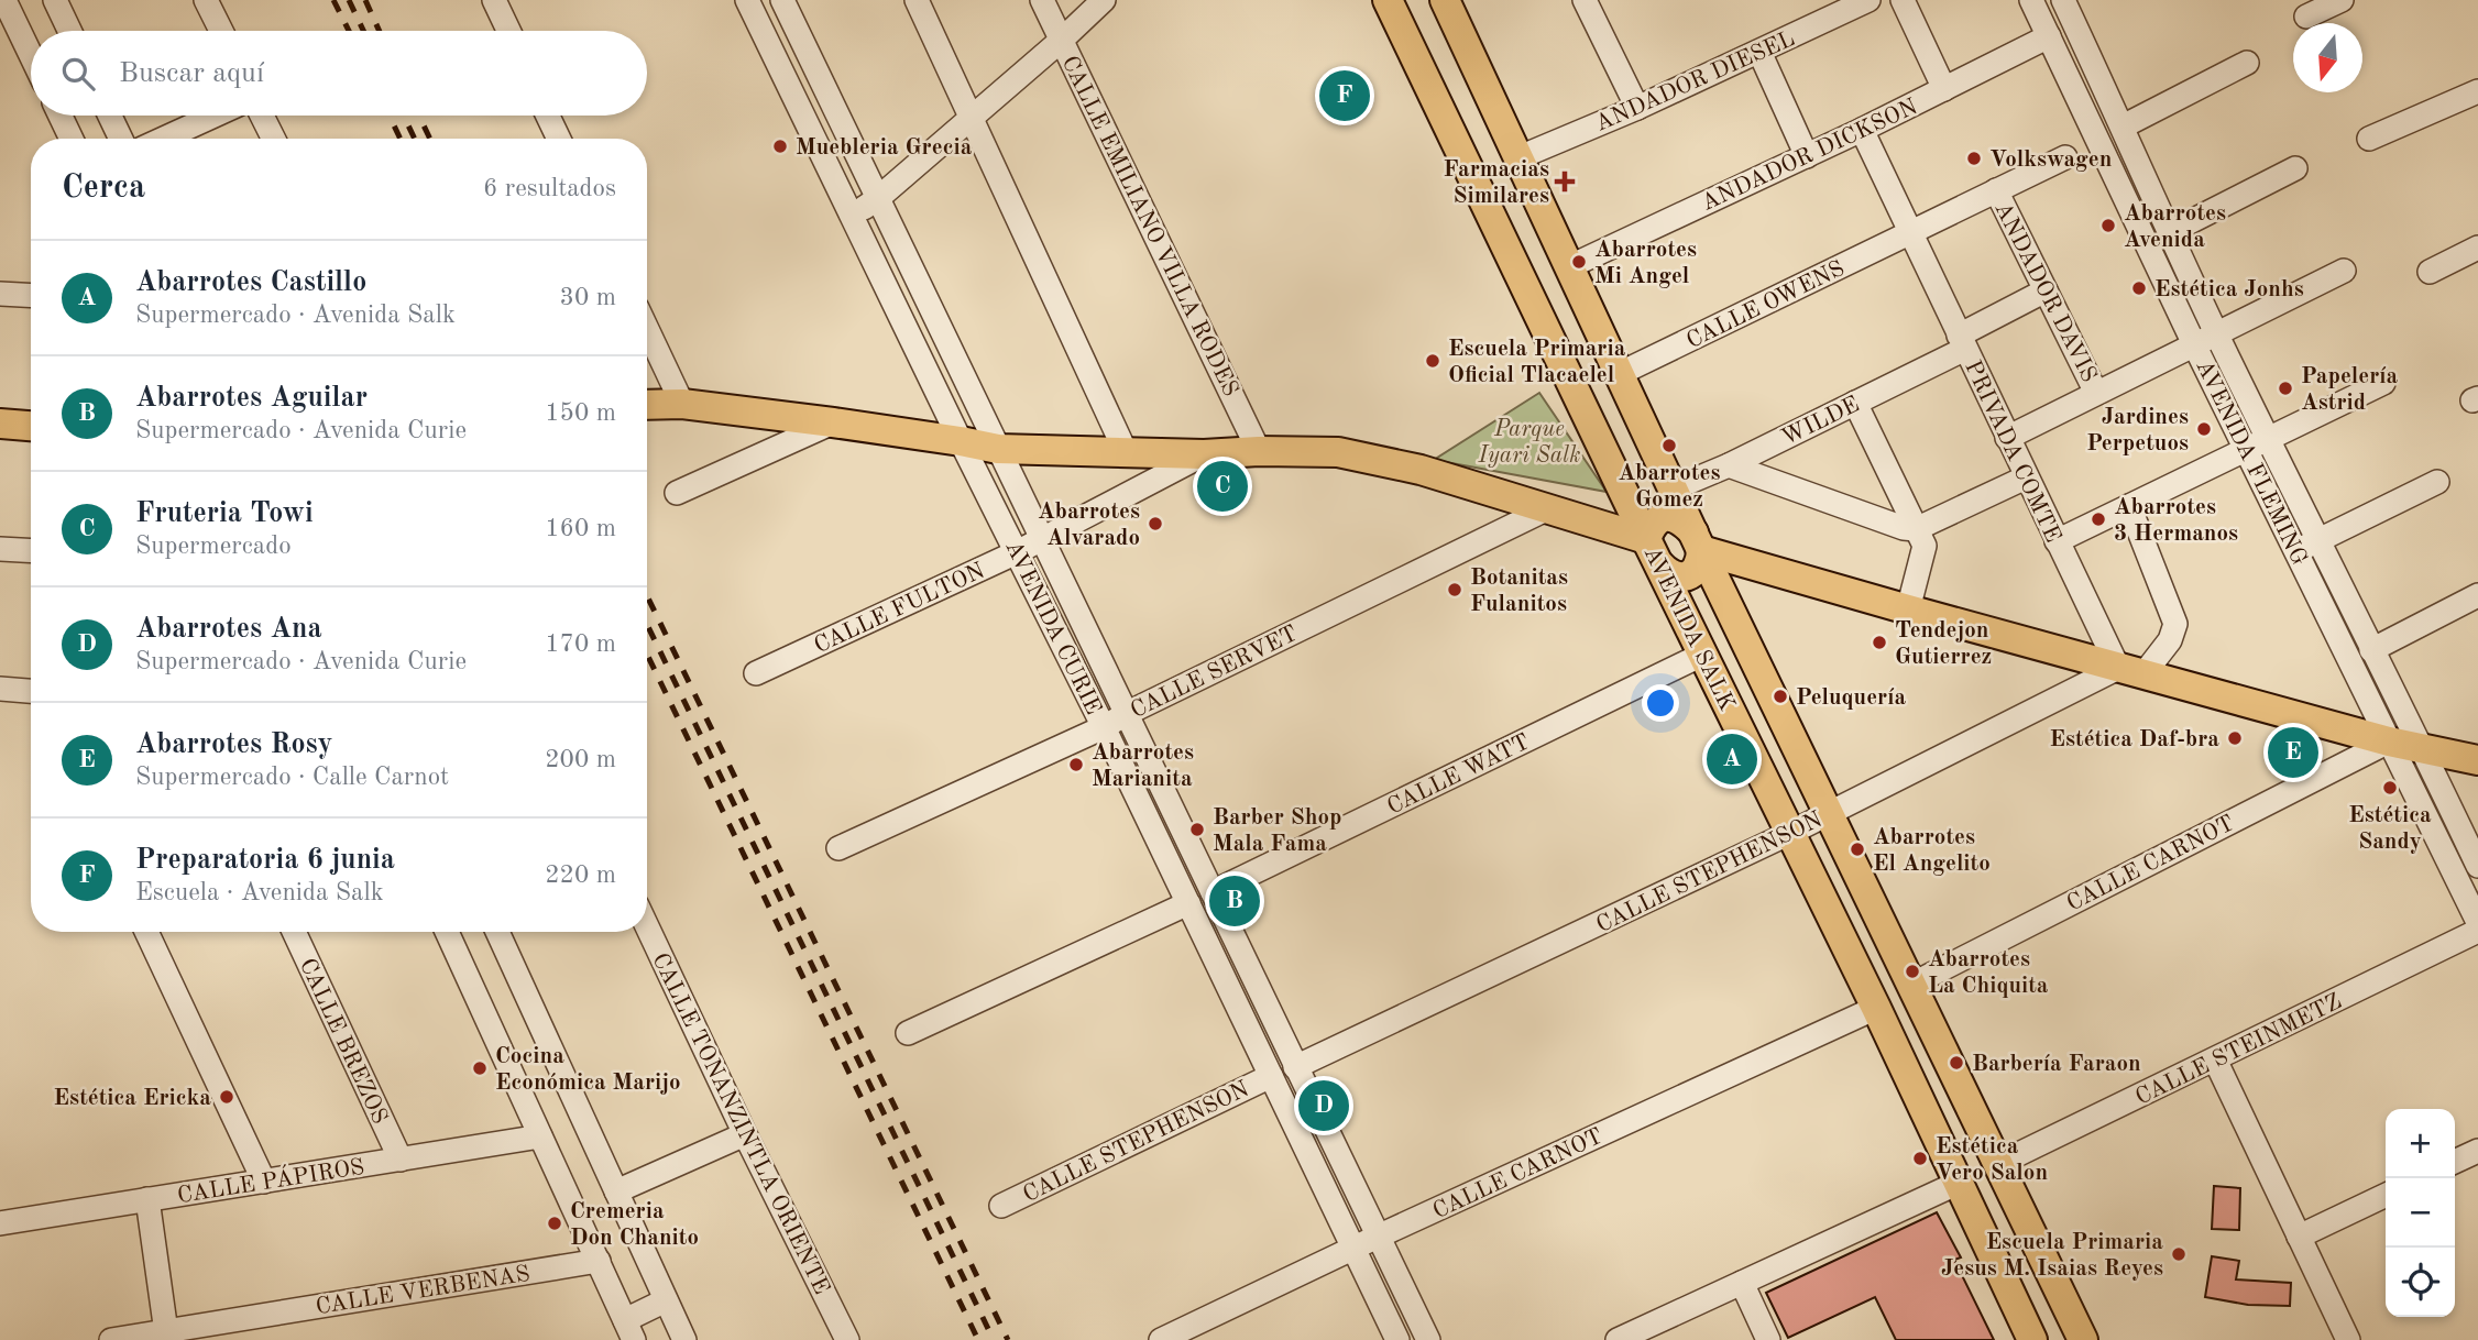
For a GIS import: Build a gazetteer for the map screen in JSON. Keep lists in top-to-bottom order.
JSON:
{
  "streets": {
    "main road": ["AVENIDA SALK"],
    "street": [
      "ANDADOR DIESEL",
      "ANDADOR DICKSON",
      "CALLE EMILIANO VILLA RODES",
      "ANDADOR DAVIS",
      "CALLE OWENS",
      "WILDE",
      "PRIVADA COMTE",
      "AVENIDA FLEMING",
      "CALLE FULTON",
      "AVENIDA CURIE",
      "CALLE SERVET",
      "CALLE WATT",
      "CALLE CARNOT",
      "CALLE STEPHENSON",
      "CALLE BREZOS",
      "CALLE STEINMETZ",
      "CALLE TONANZINTLA ORIENTE",
      "CALLE PÁPIROS",
      "CALLE VERBENAS"
    ]
  },
  "crossings": [
    ["ANDADOR DIESEL", "AVENIDA SALK"],
    ["ANDADOR DICKSON", "PRIVADA COMTE"],
    ["ANDADOR DICKSON", "AVENIDA FLEMING"],
    ["ANDADOR DICKSON", "AVENIDA SALK"],
    ["ANDADOR DAVIS", "CALLE OWENS"],
    ["ANDADOR DAVIS", "WILDE"],
    ["CALLE OWENS", "PRIVADA COMTE"],
    ["CALLE OWENS", "AVENIDA SALK"],
    ["WILDE", "PRIVADA COMTE"],
    ["WILDE", "AVENIDA SALK"],
    ["PRIVADA COMTE", "CALLE STEPHENSON"],
    ["AVENIDA FLEMING", "CALLE CARNOT"],
    ["CALLE FULTON", "AVENIDA CURIE"],
    ["AVENIDA CURIE", "CALLE SERVET"],
    ["AVENIDA CURIE", "CALLE WATT"],
    ["AVENIDA CURIE", "CALLE CARNOT"],
    ["AVENIDA CURIE", "CALLE STEPHENSON"],
    ["AVENIDA SALK", "CALLE WATT"],
    ["AVENIDA SALK", "CALLE CARNOT"],
    ["AVENIDA SALK", "CALLE STEPHENSON"],
    ["AVENIDA SALK", "CALLE STEINMETZ"],
    ["CALLE BREZOS", "CALLE PÁPIROS"]
  ],
  "parks": ["Parque Iyari Salk"],
  "places": {
    "other": [
      "Muebleria Grecia",
      "Volkswagen",
      "Abarrotes Avenida",
      "Abarrotes Mi Angel",
      "Estética Jonhs",
      "Escuela Primaria Oficial Tlacaelel",
      "Papelería Astrid",
      "Jardines Perpetuos",
      "Abarrotes Gomez",
      "Abarrotes 3 Hermanos",
      "Abarrotes Alvarado",
      "Botanitas Fulanitos",
      "Tendejon Gutierrez",
      "Peluquería",
      "Estética Daf-bra",
      "Abarrotes Marianita",
      "Estética Sandy",
      "Barber Shop Mala Fama",
      "Abarrotes El Angelito",
      "Abarrotes La Chiquita",
      "Barbería Faraon",
      "Cocina Económica Marijo",
      "Estética Ericka",
      "Estética Vero Salon",
      "Cremeria Don Chanito",
      "Escuela Primaria Jesus M. Isaias Reyes"
    ],
    "health": ["Farmacias Similares"]
  },
  "north": "bottom",
  "page": {
    "search": "Buscar aquí",
    "pins": [
      "F",
      "C",
      "E",
      "A",
      "B",
      "D"
    ],
    "heading": ["Cerca", "6 resultados"],
    "list": [
      {
        "mark": "A",
        "name": "Abarrotes Castillo",
        "note": "Supermercado · Avenida Salk",
        "value": "30 m"
      },
      {
        "mark": "B",
        "name": "Abarrotes Aguilar",
        "note": "Supermercado · Avenida Curie",
        "value": "150 m"
      },
      {
        "mark": "C",
        "name": "Fruteria Towi",
        "note": "Supermercado",
        "value": "160 m"
      },
      {
        "mark": "D",
        "name": "Abarrotes Ana",
        "note": "Supermercado · Avenida Curie",
        "value": "170 m"
      },
      {
        "mark": "E",
        "name": "Abarrotes Rosy",
        "note": "Supermercado · Calle Carnot",
        "value": "200 m"
      },
      {
        "mark": "F",
        "name": "Preparatoria 6 junia",
        "note": "Escuela · Avenida Salk",
        "value": "220 m"
      }
    ],
    "map_buttons": ["+", "−"]
  }
}
